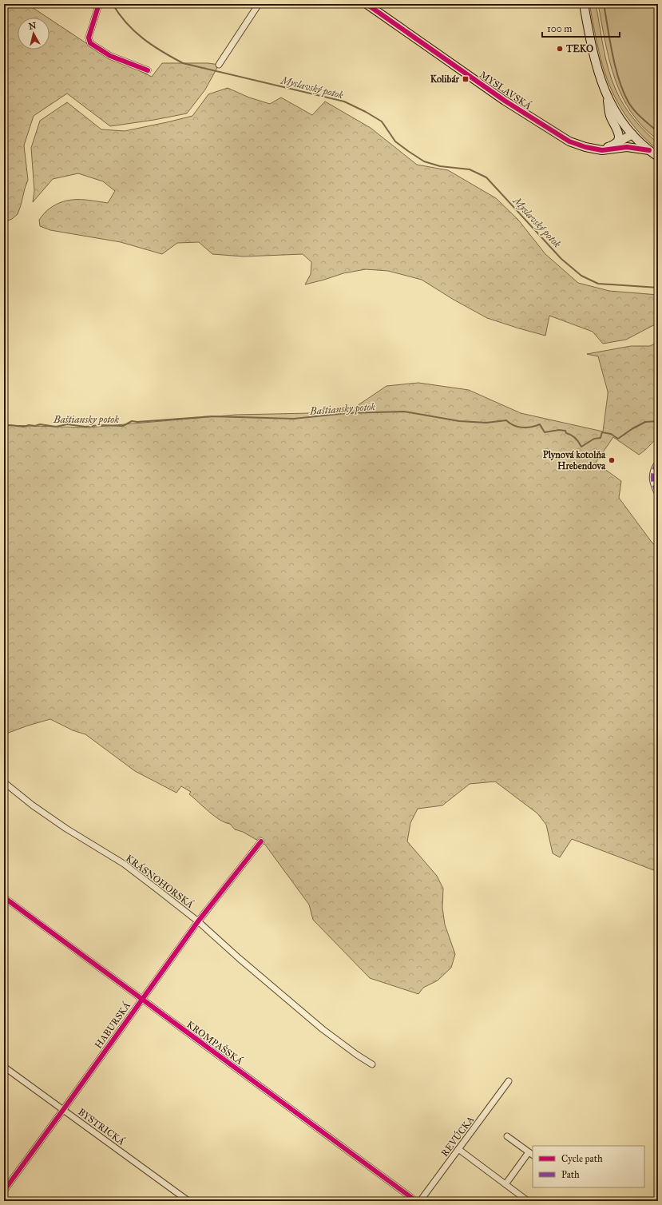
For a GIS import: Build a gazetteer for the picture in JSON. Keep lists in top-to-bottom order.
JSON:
{
  "streets": {
    "street": [
      "MYSLAVSKÁ",
      "KRÁSNOHORSKÁ",
      "HABURSKÁ",
      "KROMPAŠSKÁ",
      "BYSTRICKÁ",
      "REVÚCKA"
    ]
  },
  "crossings": [
    ["KRÁSNOHORSKÁ", "HABURSKÁ"],
    ["HABURSKÁ", "KROMPAŠSKÁ"],
    ["HABURSKÁ", "BYSTRICKÁ"]
  ],
  "water": ["Myslavský potok", "Baštiansky potok"],
  "places": {
    "other": ["TEKO", "Plynová kotolňa Hrebendova"],
    "transit": ["Kolibár"]
  },
  "legend": ["Cycle path", "Path"],
  "scale_bar": "100 m",
  "north": "top"
}
